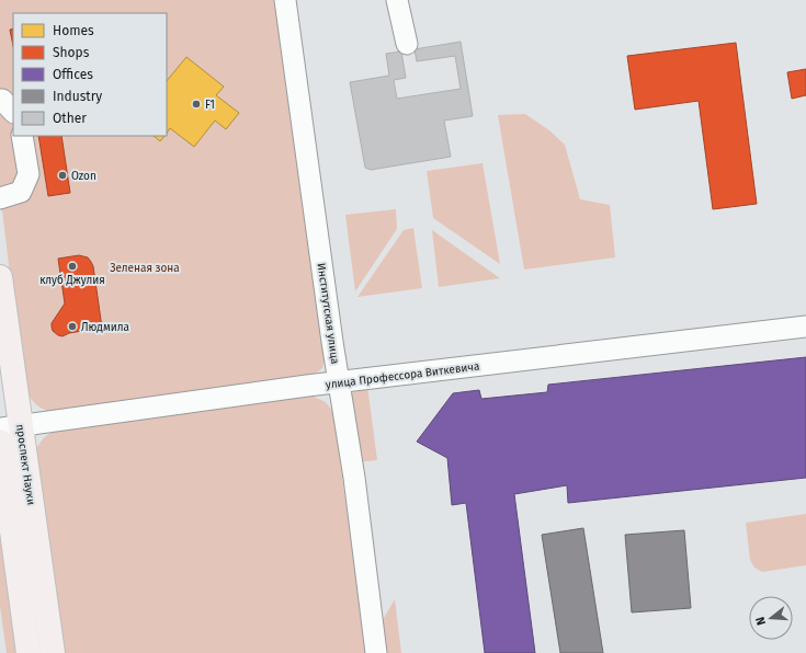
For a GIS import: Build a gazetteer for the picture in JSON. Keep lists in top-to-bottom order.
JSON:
{
  "streets": {
    "main road": ["проспект Науки"],
    "street": ["Институтская улица", "улица Профессора Виткевича"]
  },
  "crossings": [
    ["Институтская улица", "улица Профессора Виткевича"],
    ["улица Профессора Виткевича", "проспект Науки"]
  ],
  "parks": ["Зеленая зона"],
  "places": [
    "F1",
    "Ozon",
    "клуб Джулия",
    "Людмила"
  ],
  "legend": [
    "Homes",
    "Shops",
    "Offices",
    "Industry",
    "Other"
  ],
  "north": "left"
}
